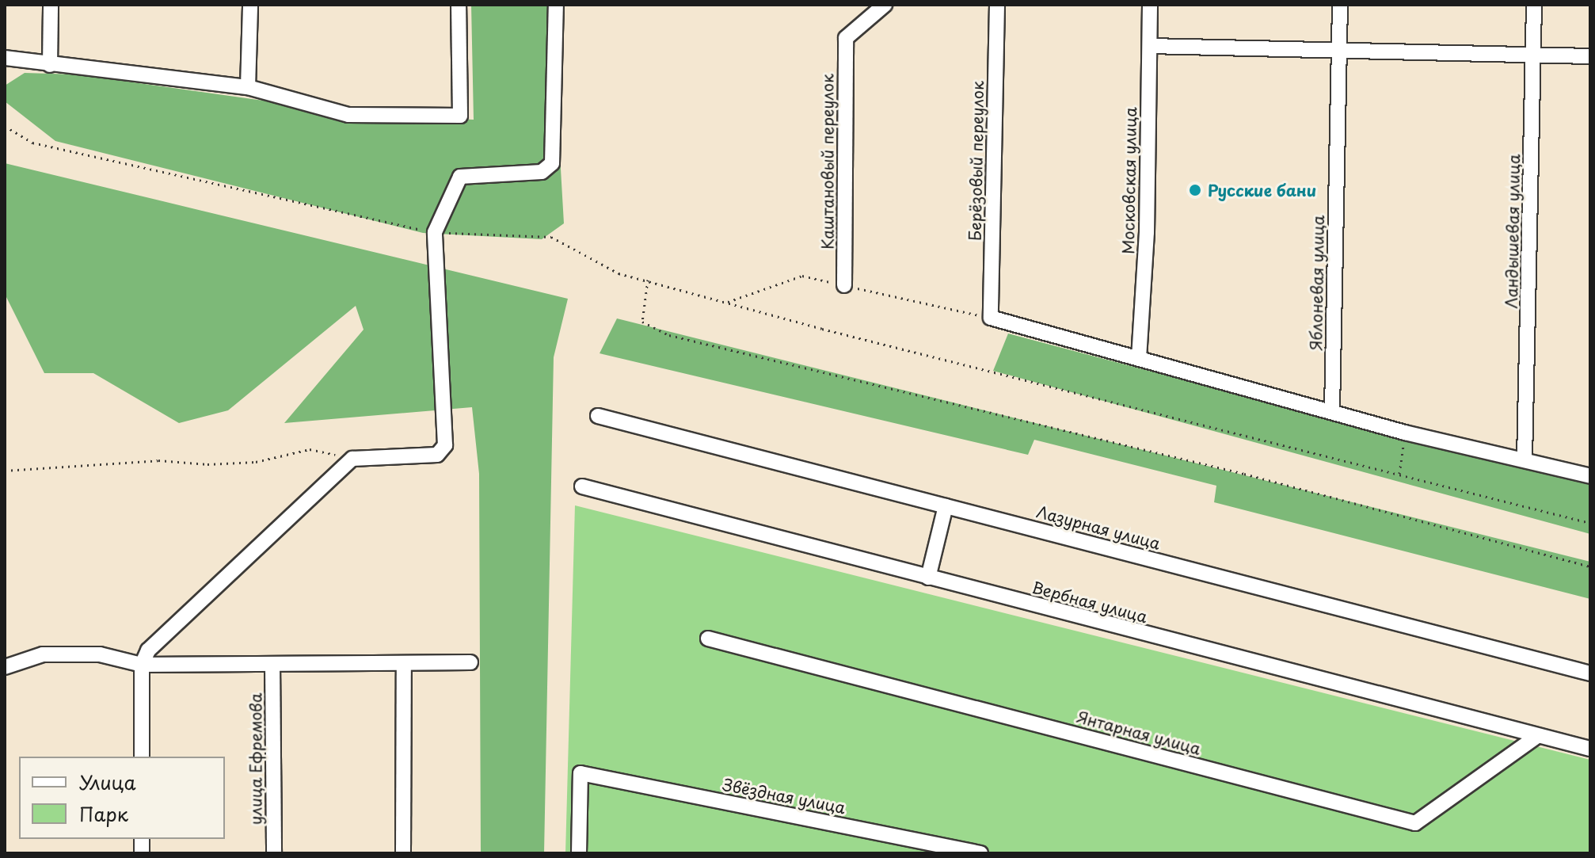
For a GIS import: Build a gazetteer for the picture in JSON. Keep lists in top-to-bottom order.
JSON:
{
  "streets": {
    "street": [
      "Берёзовый переулок",
      "Каштановый переулок",
      "Московская улица",
      "Ландышевая улица",
      "Яблоневая улица",
      "Лазурная улица",
      "Вербная улица",
      "Янтарная улица",
      "улица Ефремова",
      "Звёздная улица"
    ]
  },
  "crossings": [
    ["Вербная улица", "Янтарная улица"]
  ],
  "places": ["Русские бани"],
  "legend": ["Улица", "Парк"]
}
